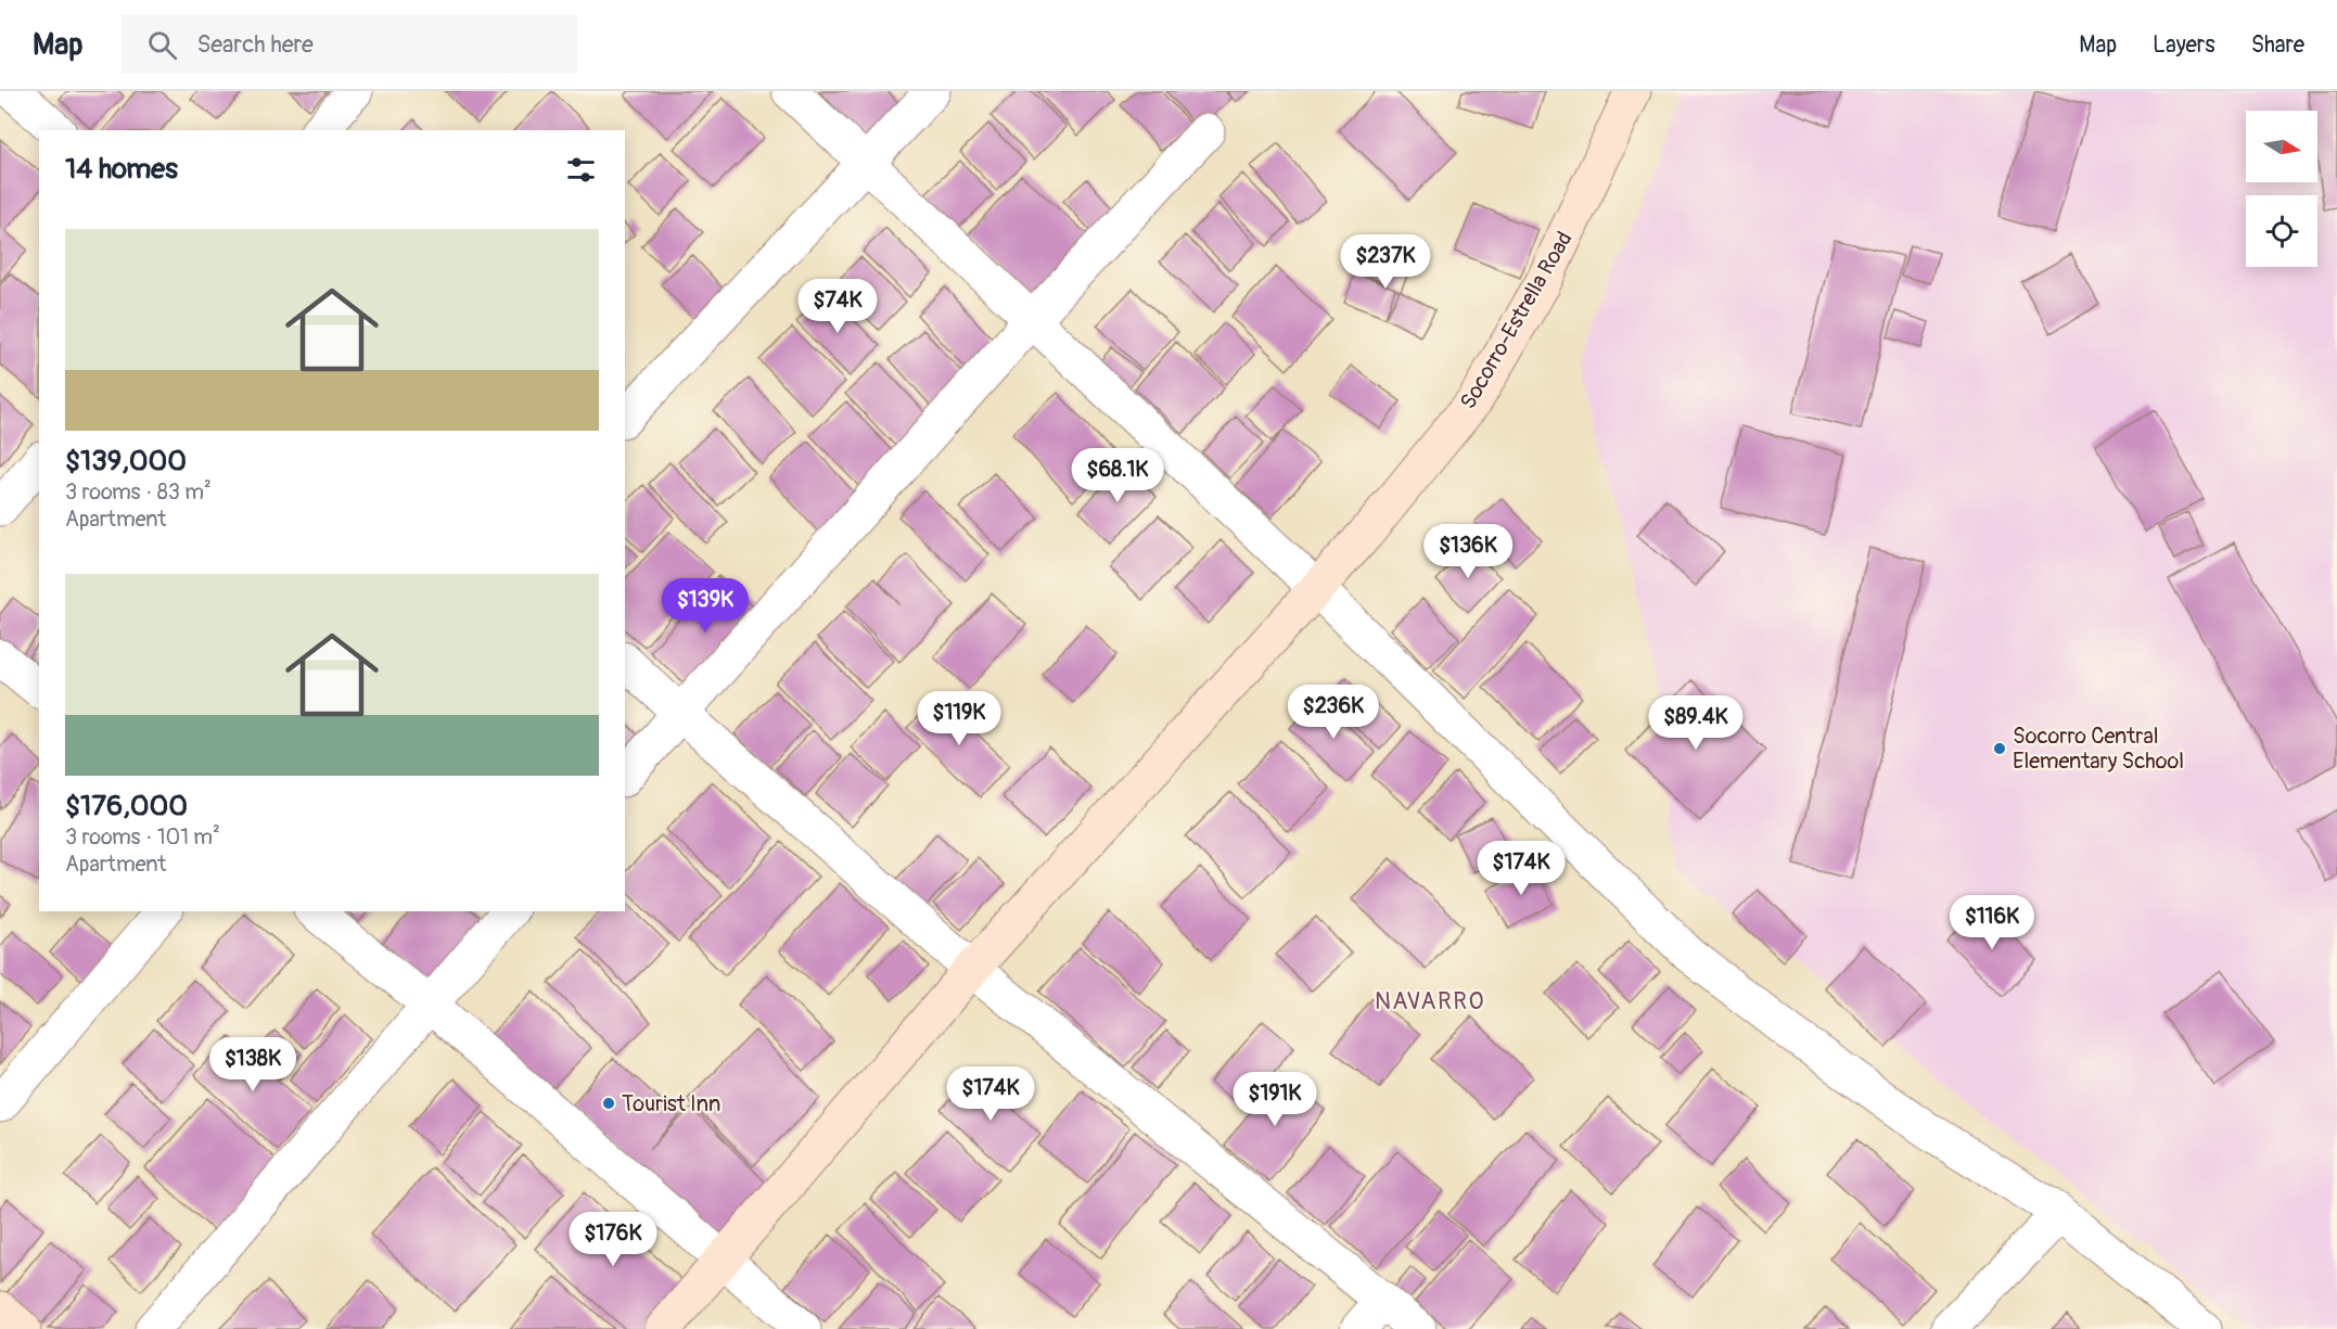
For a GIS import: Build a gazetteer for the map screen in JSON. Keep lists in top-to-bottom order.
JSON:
{
  "streets": {
    "street": ["Socorro-Estrella Road"]
  },
  "districts": ["NAVARRO"],
  "places": ["Socorro Central Elementary School", "Tourist Inn"],
  "north": "right",
  "page": {
    "header": "Map",
    "search": "Search here",
    "nav": ["Map", "Layers", "Share"],
    "heading": "14 homes",
    "list": [
      {
        "name": "$139,000",
        "note": "3 rooms · 83 m² · Apartment"
      },
      {
        "name": "$176,000",
        "note": "3 rooms · 101 m² · Apartment"
      }
    ],
    "price": [
      "$237K",
      "$74K",
      "$68.1K",
      "$136K",
      "$139K",
      "$236K",
      "$119K",
      "$89.4K",
      "$174K",
      "$116K",
      "$138K",
      "$174K",
      "$191K",
      "$176K"
    ]
  }
}
